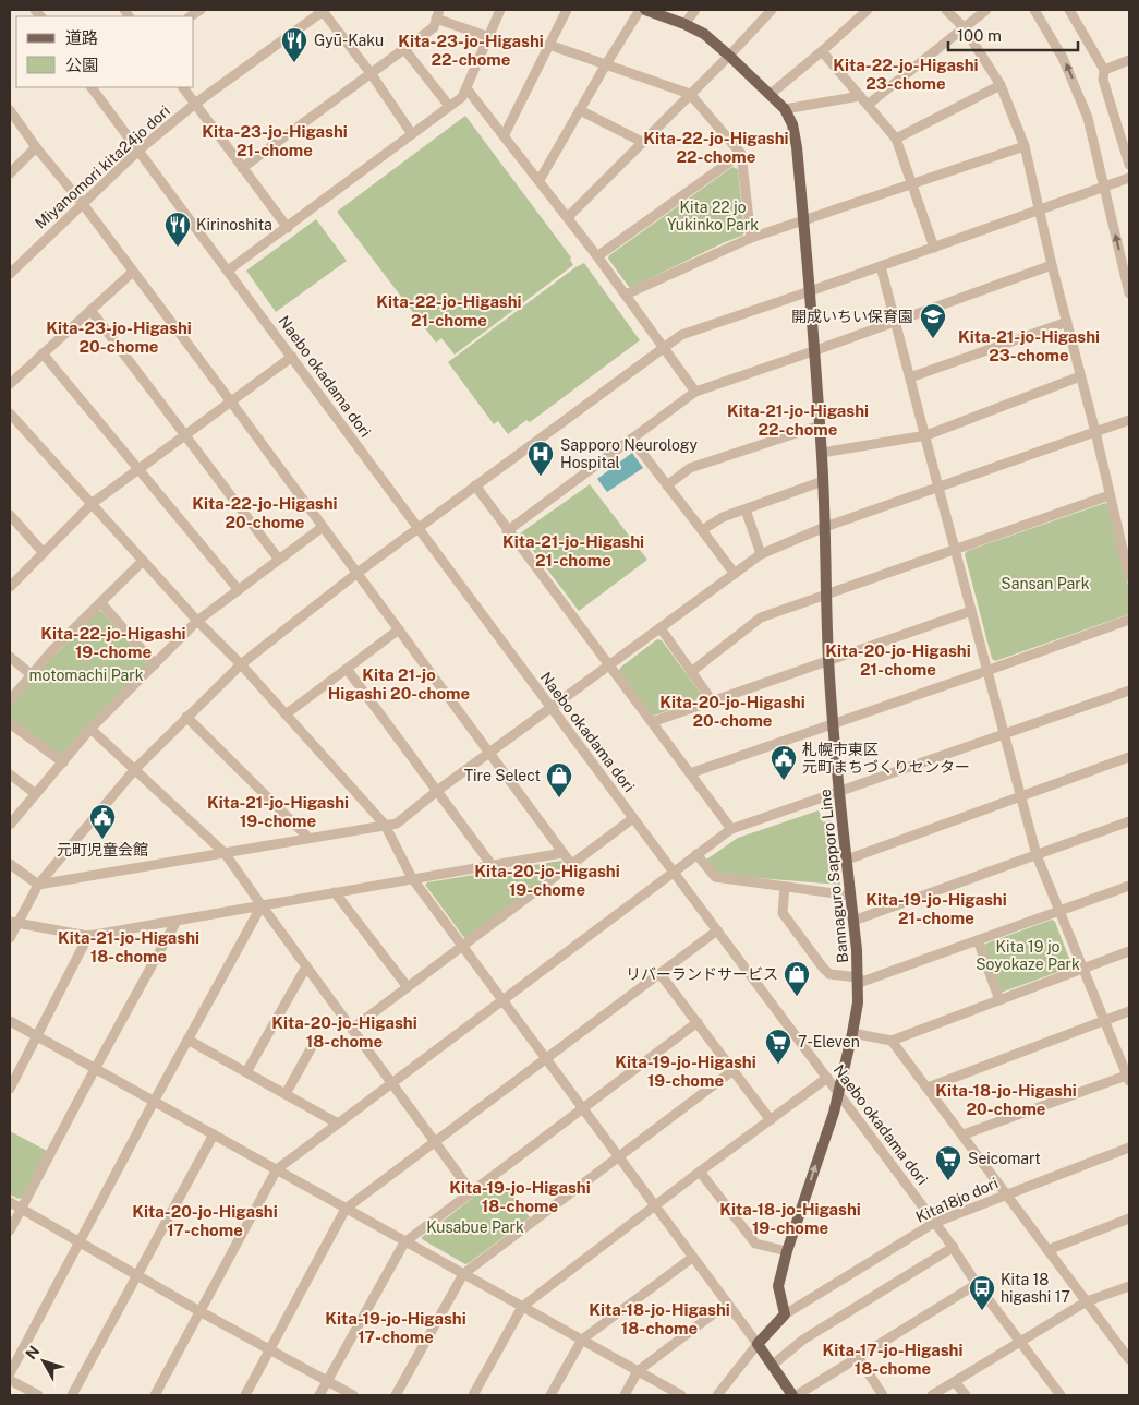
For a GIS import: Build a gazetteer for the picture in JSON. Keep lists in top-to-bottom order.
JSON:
{
  "streets": {
    "main road": ["Bannaguro Sapporo Line", "Kita18jo dori"],
    "street": ["Miyanomori kita24jo dori", "Naebo okadama dori"]
  },
  "crossings": [
    ["Miyanomori kita24jo dori", "Naebo okadama dori"],
    ["Naebo okadama dori", "Bannaguro Sapporo Line"],
    ["Naebo okadama dori", "Kita18jo dori"],
    ["Bannaguro Sapporo Line", "Kita18jo dori"]
  ],
  "districts": [
    "Kita-23-jo-Higashi 22-chome",
    "Kita-22-jo-Higashi 23-chome",
    "Kita-23-jo-Higashi 21-chome",
    "Kita-22-jo-Higashi 22-chome",
    "Kita-22-jo-Higashi 21-chome",
    "Kita-23-jo-Higashi 20-chome",
    "Kita-21-jo-Higashi 23-chome",
    "Kita-21-jo-Higashi 22-chome",
    "Kita-22-jo-Higashi 20-chome",
    "Kita-21-jo-Higashi 21-chome",
    "Kita-22-jo-Higashi 19-chome",
    "Kita-20-jo-Higashi 21-chome",
    "Kita 21-jo Higashi 20-chome",
    "Kita-20-jo-Higashi 20-chome",
    "Kita-21-jo-Higashi 19-chome",
    "Kita-20-jo-Higashi 19-chome",
    "Kita-19-jo-Higashi 21-chome",
    "Kita-21-jo-Higashi 18-chome",
    "Kita-20-jo-Higashi 18-chome",
    "Kita-19-jo-Higashi 19-chome",
    "Kita-18-jo-Higashi 20-chome",
    "Kita-19-jo-Higashi 18-chome",
    "Kita-18-jo-Higashi 19-chome",
    "Kita-20-jo-Higashi 17-chome",
    "Kita-18-jo-Higashi 18-chome",
    "Kita-19-jo-Higashi 17-chome",
    "Kita-17-jo-Higashi 18-chome"
  ],
  "parks": [
    "Kita 22 jo Yukinko Park",
    "Sansan Park",
    "motomachi Park",
    "Kita 19 jo Soyokaze Park",
    "Kusabue Park"
  ],
  "places": {
    "restaurant": ["Gyū-Kaku", "Kirinoshita"],
    "school or university": ["開成いちい保育園"],
    "hospital": ["Sapporo Neurology Hospital"],
    "public building": ["札幌市東区 元町まちづくりセンター", "元町児童会館"],
    "shop": ["Tire Select", "リバーランドサービス"],
    "supermarket": ["7-Eleven", "Seicomart"],
    "bus stop": ["Kita 18 higashi 17"]
  },
  "legend": ["道路", "公園"],
  "scale_bar": "100 m",
  "north": "top left"
}
